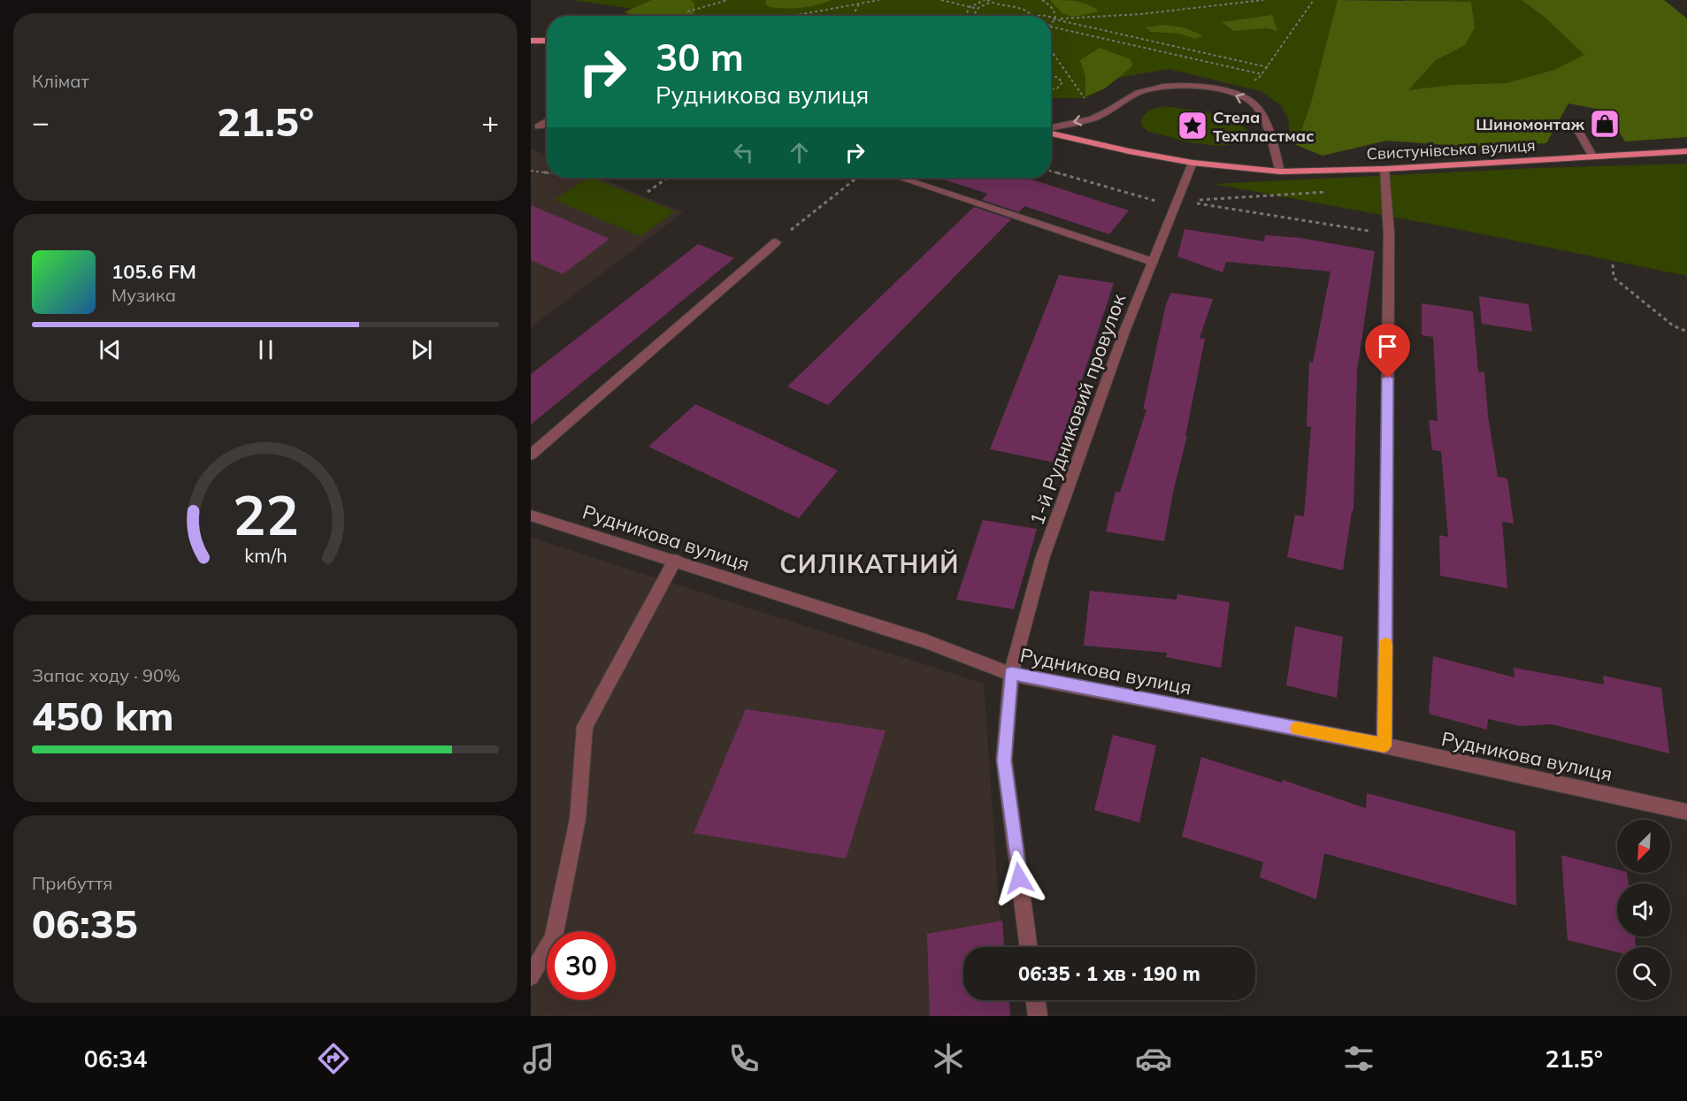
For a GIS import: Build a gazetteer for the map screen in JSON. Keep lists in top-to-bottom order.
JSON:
{
  "streets": {
    "main road": ["Свистунівська вулиця"],
    "street": ["1-й Рудниковий провулок", "Рудникова вулиця"]
  },
  "crossings": [
    ["Свистунівська вулиця", "1-й Рудниковий провулок"],
    ["1-й Рудниковий провулок", "Рудникова вулиця"]
  ],
  "districts": ["СИЛІКАТНИЙ"],
  "places": {
    "shop": ["Шиномонтаж"],
    "place": ["Стела Техпластмас"]
  },
  "north": "bottom left",
  "page": {
    "tile": [
      "Клімат",
      ["Запас ходу · 90%", "450 km"],
      ["Прибуття", "06:35"]
    ],
    "turn": ["30 m", "Рудникова вулиця"],
    "heat": ["−", "21.5°", "+"],
    "song": ["105.6 FM", "Музика"],
    "limit": "30",
    "trip": "06:35 · 1 хв · 190 m",
    "tabs": ["06:34", "21.5°"],
    "gauge": ["22", "km/h"]
  }
}
